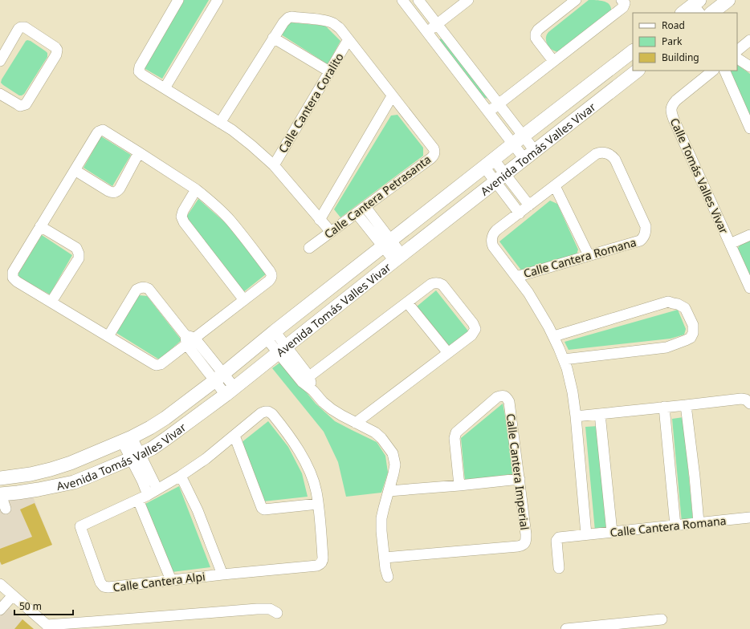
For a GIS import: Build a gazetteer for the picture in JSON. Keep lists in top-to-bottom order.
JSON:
{
  "streets": {
    "main road": ["Avenida Tomás Valles Vivar"],
    "street": [
      "Calle Cantera Coralito",
      "Calle Tomás Valles Vivar",
      "Calle Cantera Petrasanta",
      "Calle Cantera Romana",
      "Calle Cantera Imperial",
      "Calle Cantera Alpi"
    ]
  },
  "crossings": [
    ["Calle Cantera Coralito", "Calle Cantera Petrasanta"]
  ],
  "legend": ["Road", "Park", "Building"],
  "scale_bar": "50 m"
}
